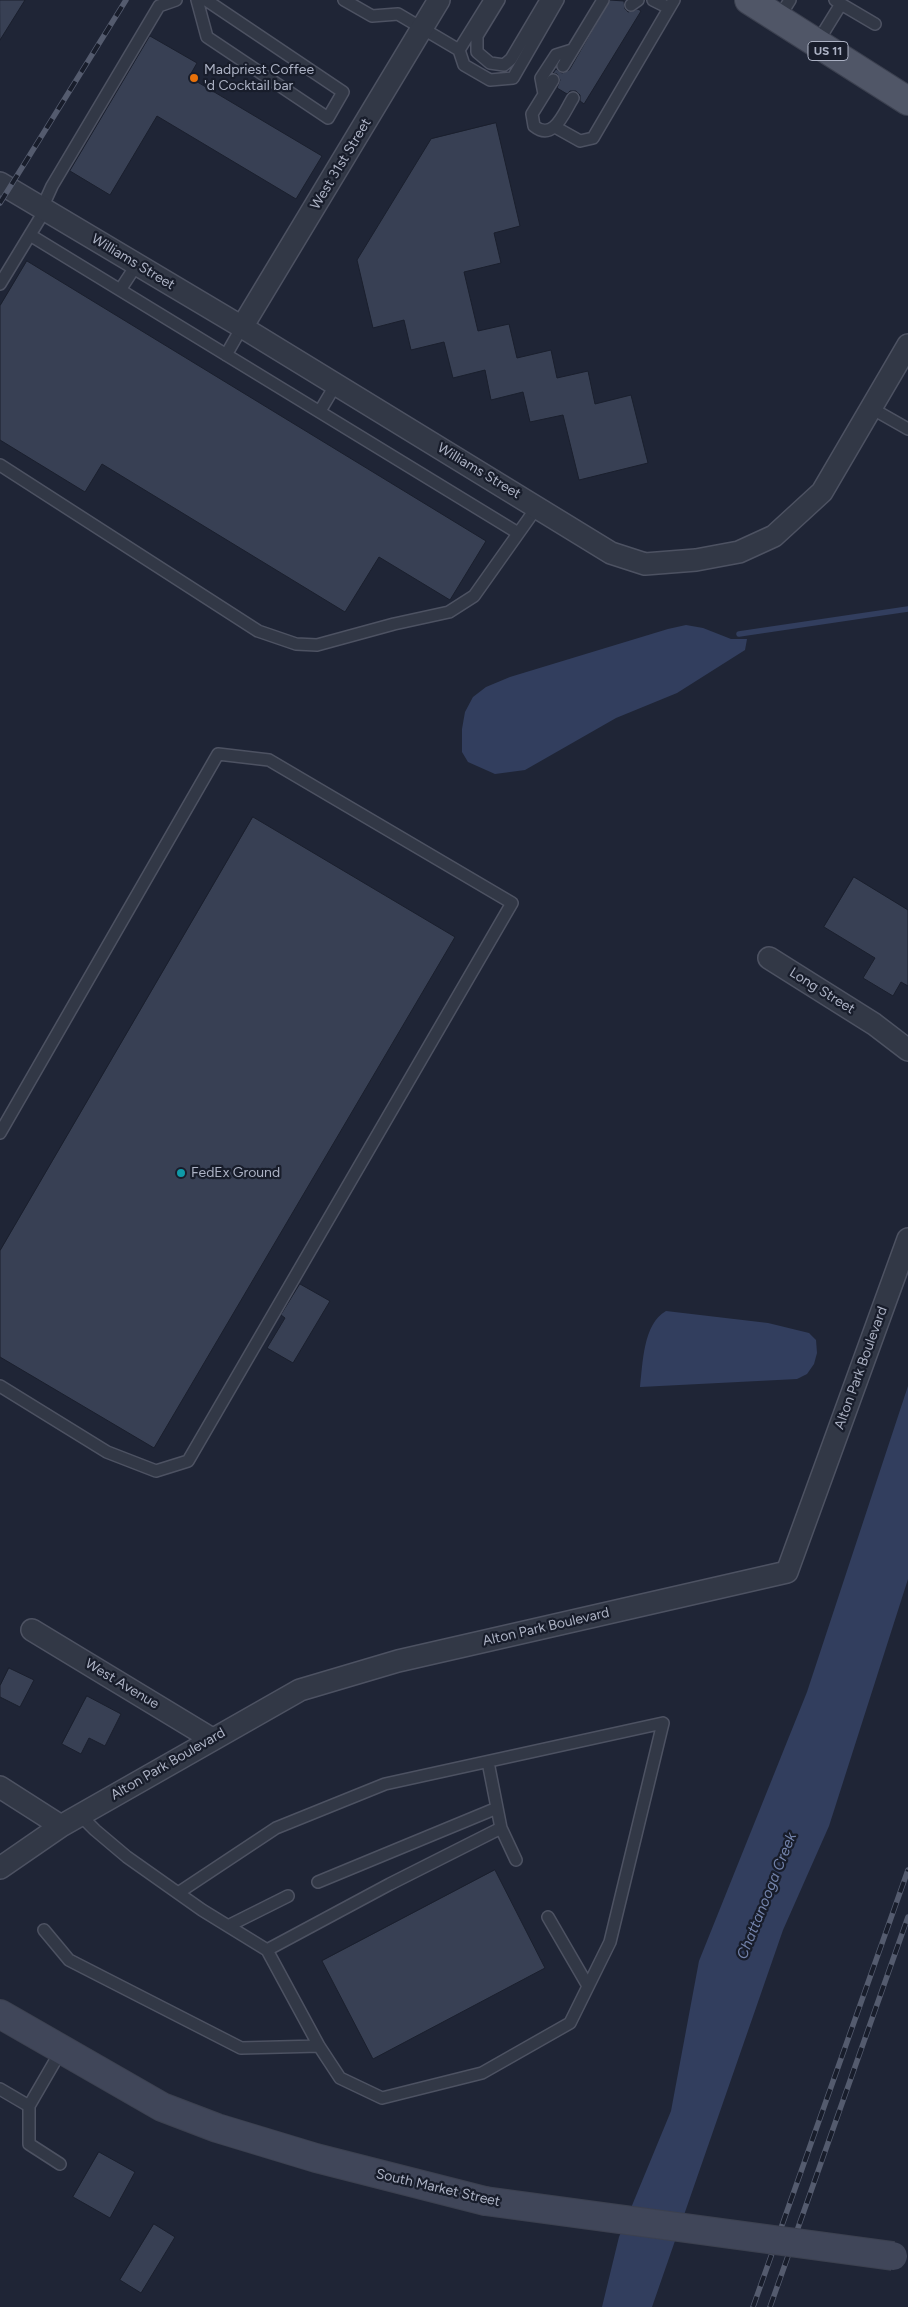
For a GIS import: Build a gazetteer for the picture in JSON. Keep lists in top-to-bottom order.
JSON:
{
  "streets": {
    "main road": ["US 11", "South Market Street"],
    "street": [
      "West 31st Street",
      "Williams Street",
      "Long Street",
      "Alton Park Boulevard",
      "West Avenue"
    ]
  },
  "crossings": [
    ["West 31st Street", "Williams Street"],
    ["Alton Park Boulevard", "West Avenue"]
  ],
  "water": ["Chattanooga Creek"],
  "places": ["Madpriest Coffee 'd Cocktail bar", "FedEx Ground"]
}
